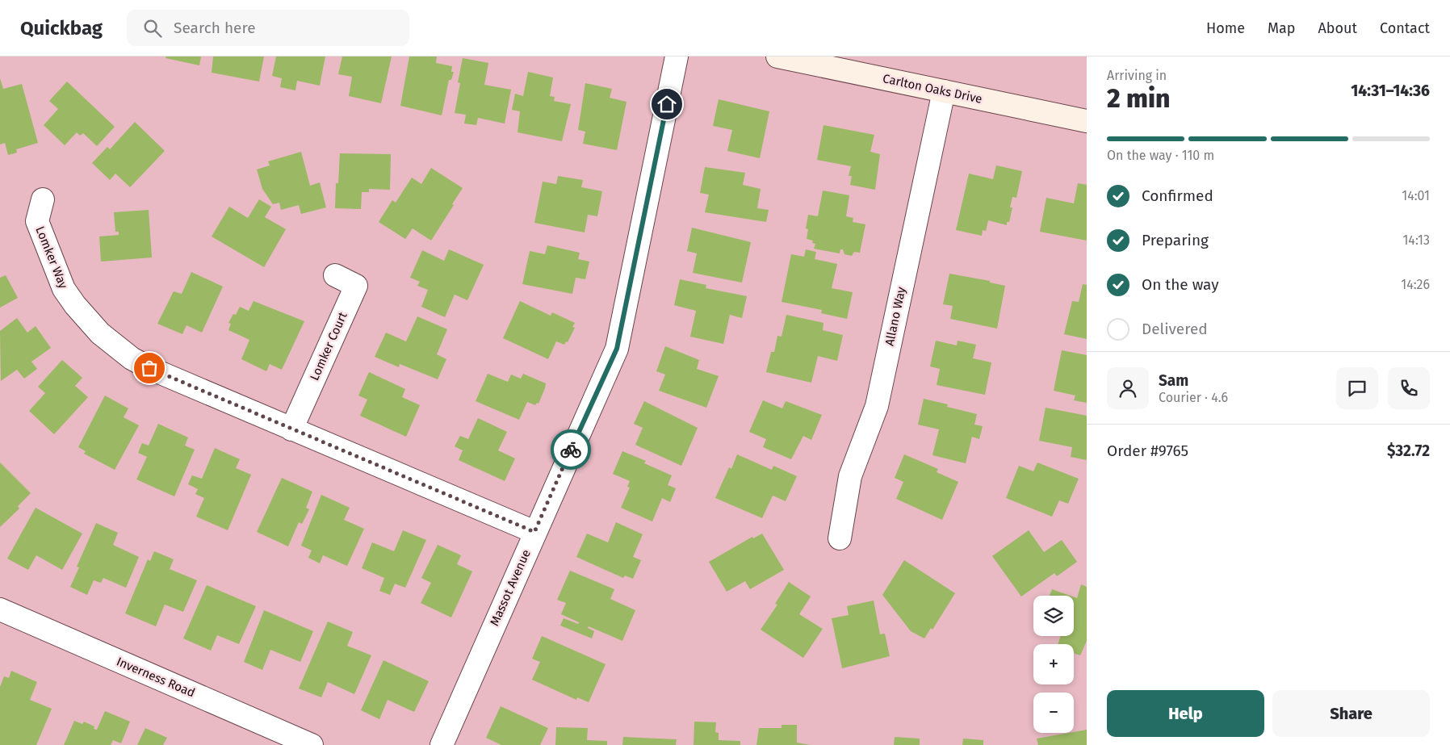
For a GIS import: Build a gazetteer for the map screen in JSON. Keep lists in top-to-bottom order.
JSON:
{
  "streets": {
    "main road": ["Carlton Oaks Drive"],
    "street": [
      "Lomker Way",
      "Allano Way",
      "Lomker Court",
      "Massot Avenue",
      "Inverness Road"
    ]
  },
  "crossings": [
    ["Carlton Oaks Drive", "Allano Way"],
    ["Lomker Way", "Lomker Court"],
    ["Lomker Way", "Massot Avenue"]
  ],
  "page": {
    "header": "Quickbag",
    "search": "Search here",
    "nav": [
      "Home",
      "Map",
      "About",
      "Contact"
    ],
    "heading": ["2 min", "Arriving in", "14:31–14:36"],
    "panel": [
      "Sam",
      "Courier · 4.6",
      "Order #9765",
      "$32.72"
    ],
    "bar": "On the way · 110 m",
    "list": [
      ["Confirmed", "14:01"],
      ["Preparing", "14:13"],
      ["On the way", "14:26"],
      "Delivered"
    ],
    "map_buttons": ["+", "−"],
    "buttons": ["Help", "Share"]
  }
}
